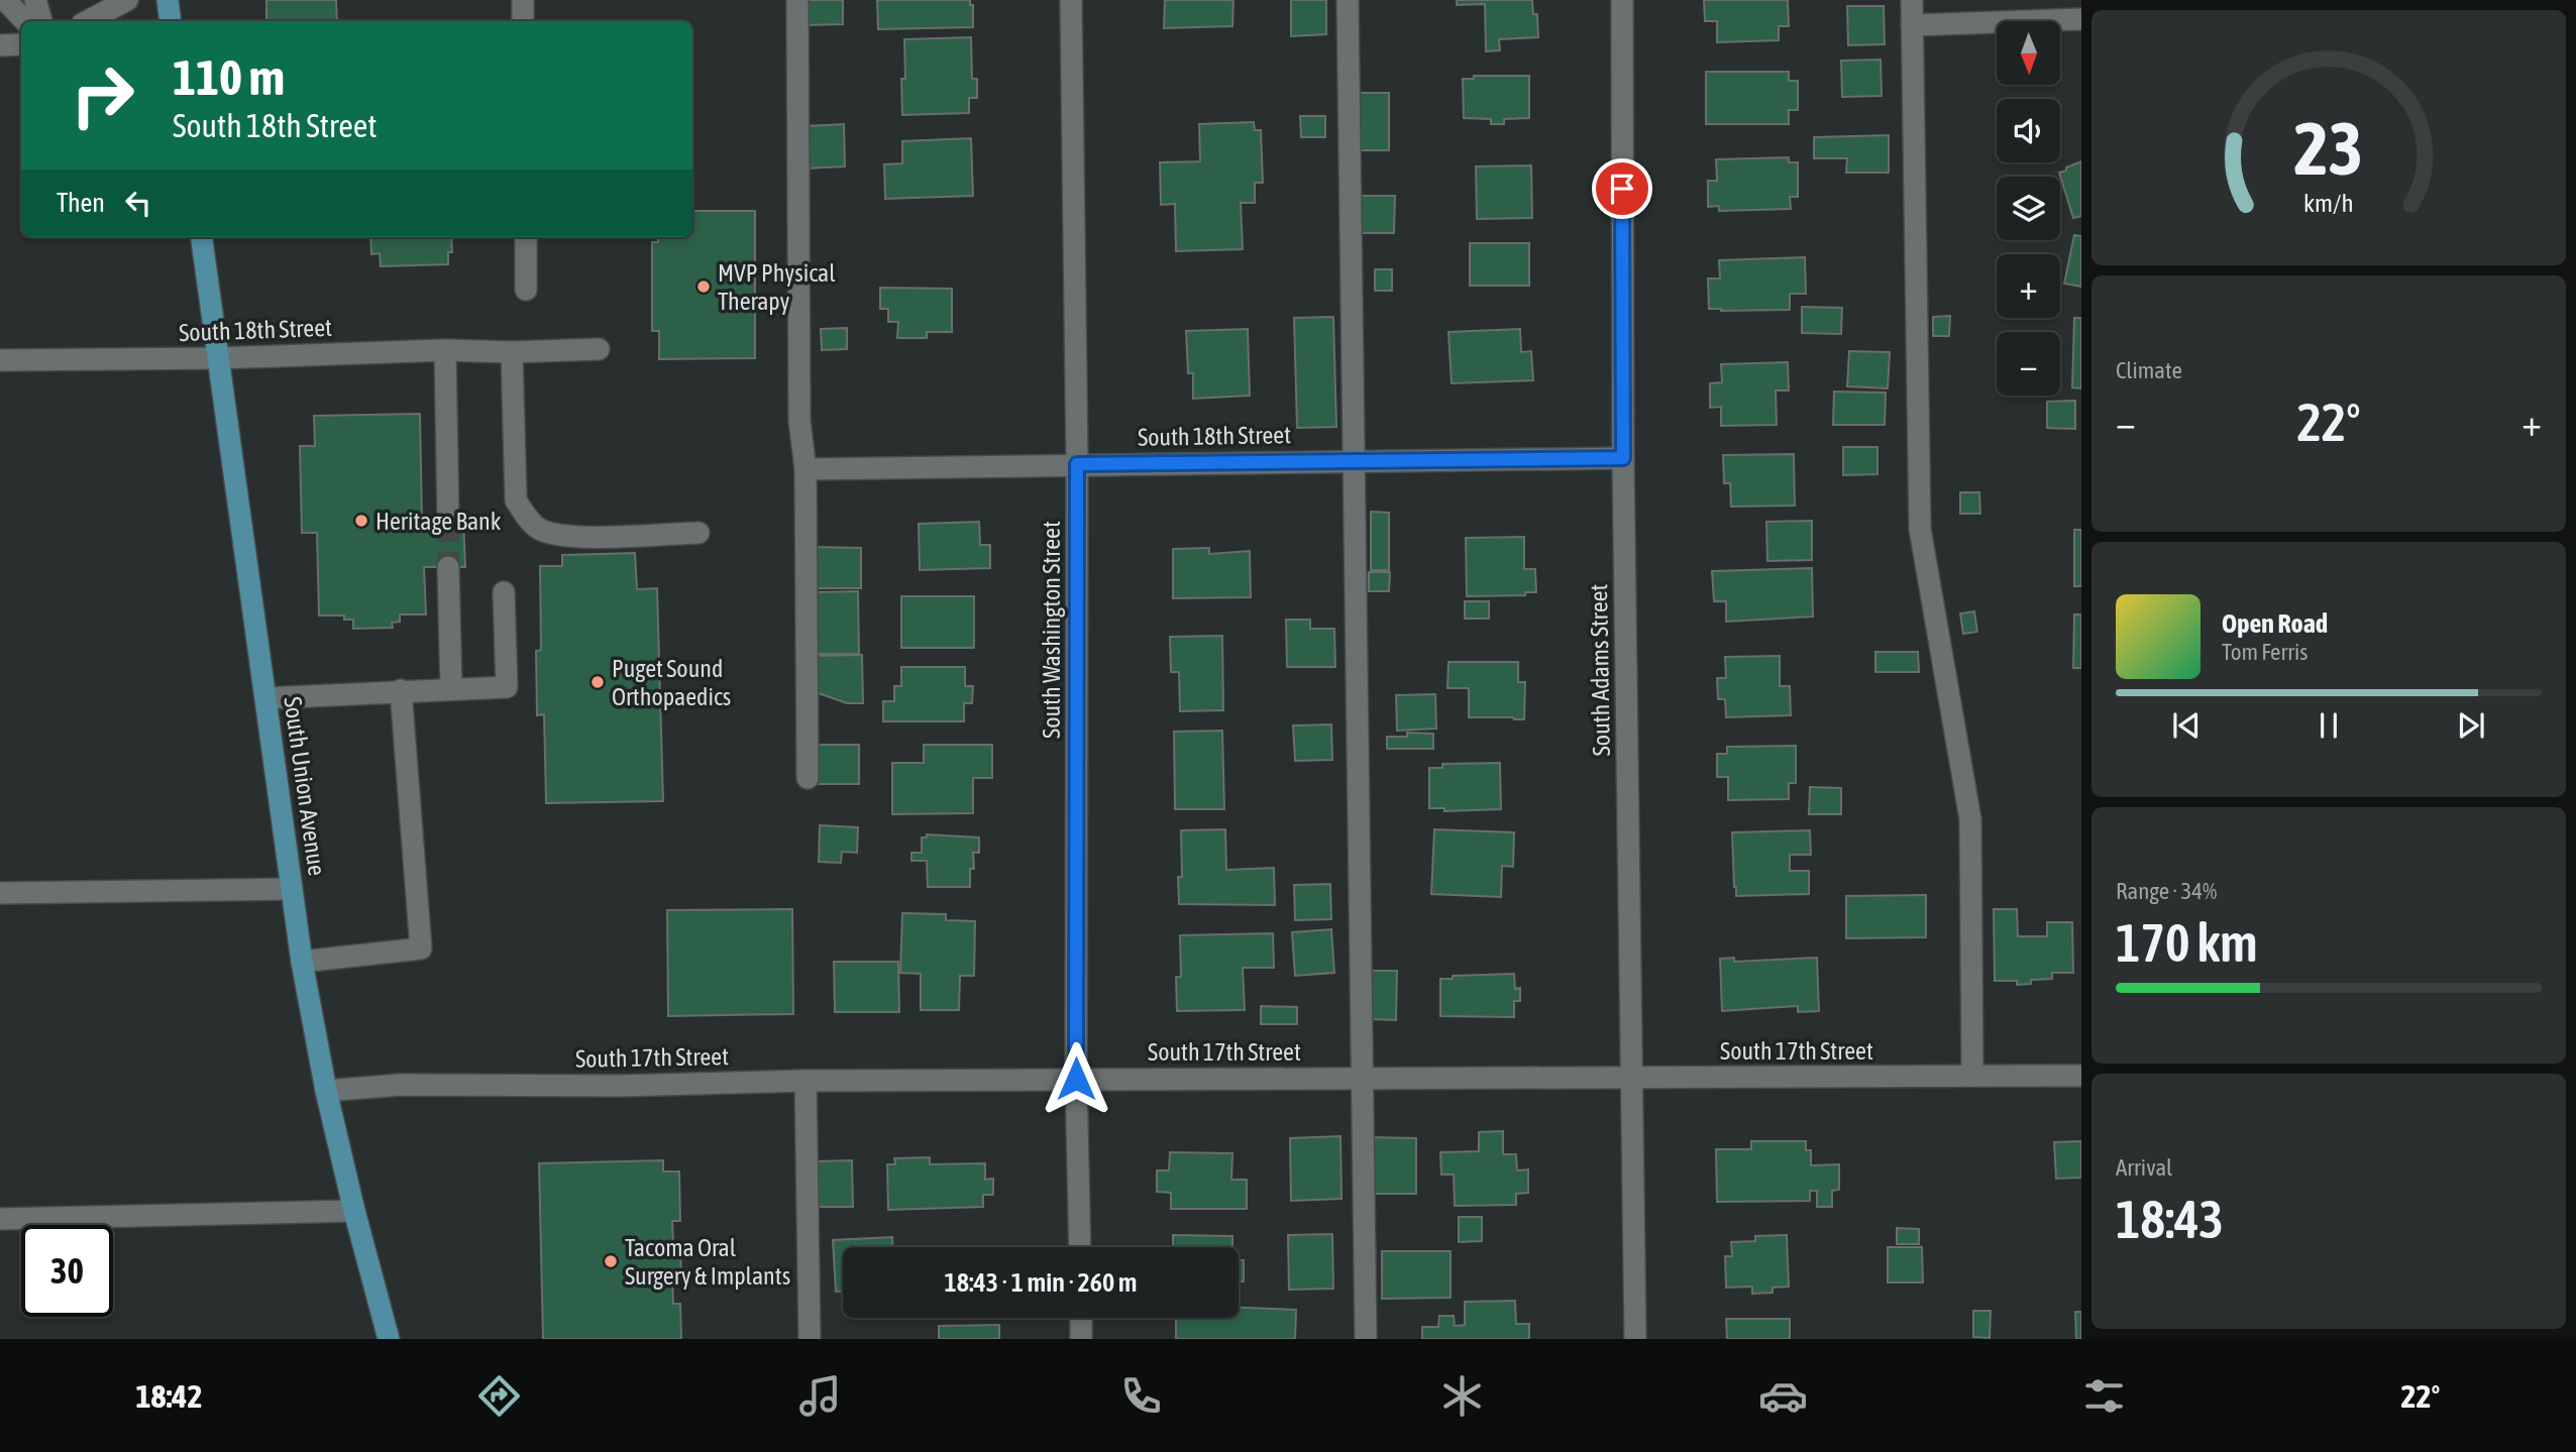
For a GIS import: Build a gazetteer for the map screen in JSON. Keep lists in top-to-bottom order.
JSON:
{
  "streets": {
    "main road": ["South Union Avenue"],
    "street": [
      "South 18th Street",
      "South Washington Street",
      "South Adams Street",
      "South 17th Street"
    ]
  },
  "crossings": [
    ["South 18th Street", "South Washington Street"],
    ["South 18th Street", "South Adams Street"],
    ["South 18th Street", "South Union Avenue"],
    ["South Washington Street", "South 17th Street"],
    ["South Adams Street", "South 17th Street"],
    ["South Union Avenue", "South 17th Street"]
  ],
  "places": [
    "MVP Physical Therapy",
    "Heritage Bank",
    "Puget Sound Orthopaedics",
    "Tacoma Oral Surgery & Implants"
  ],
  "north": "bottom",
  "page": {
    "map_buttons": ["+", "−"],
    "turn": ["110 m", "South 18th Street"],
    "then": "Then",
    "tile": [
      "Climate",
      ["Range · 34%", "170 km"],
      ["Arrival", "18:43"]
    ],
    "heat": ["−", "22°", "+"],
    "song": ["Open Road", "Tom Ferris"],
    "limit": "30",
    "trip": "18:43 · 1 min · 260 m",
    "tabs": ["18:42", "22°"],
    "gauge": ["23", "km/h"]
  }
}
